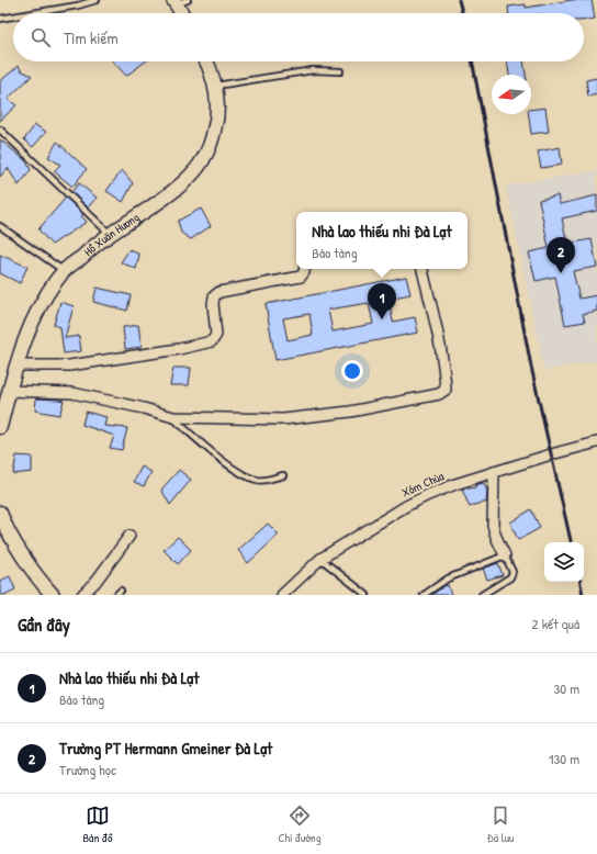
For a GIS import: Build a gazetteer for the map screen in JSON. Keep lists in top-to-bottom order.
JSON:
{
  "streets": {
    "main road": ["Hồ Xuân Hương"],
    "street": ["Xóm Chùa"]
  },
  "north": "left",
  "page": {
    "search": "Tìm kiếm",
    "popup": ["Nhà lao thiếu nhi Đà Lạt", "Bảo tàng"],
    "pins": ["2", "1"],
    "heading": ["Gần đây", "2 kết quả"],
    "list": [
      {
        "mark": "1",
        "name": "Nhà lao thiếu nhi Đà Lạt",
        "note": "Bảo tàng",
        "value": "30 m"
      },
      {
        "mark": "2",
        "name": "Trường PT Hermann Gmeiner Đà Lạt",
        "note": "Trường học",
        "value": "130 m"
      }
    ],
    "nav": ["Bản đồ", "Chỉ đường", "Đã lưu"]
  }
}
